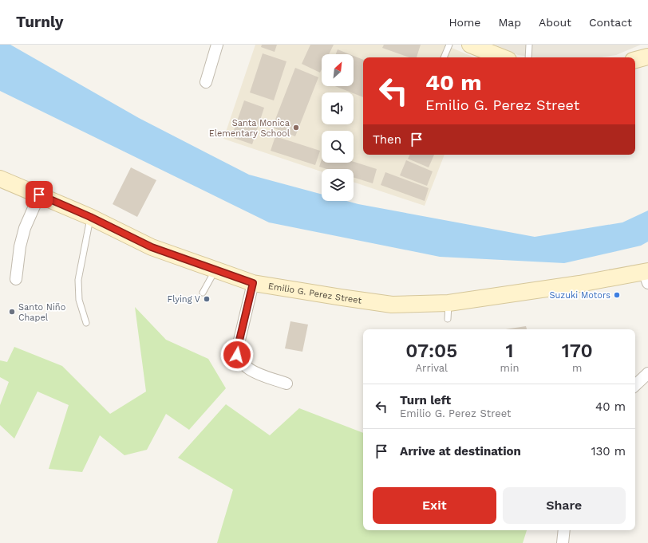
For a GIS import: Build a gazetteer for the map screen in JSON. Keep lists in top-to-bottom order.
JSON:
{
  "streets": {
    "main road": ["Emilio G. Perez Street"]
  },
  "places": [
    "Santa Monica Elementary School",
    "Suzuki Motors",
    "Flying V",
    "Santo Niño Chapel"
  ],
  "north": "top right",
  "page": {
    "header": "Turnly",
    "nav": [
      "Home",
      "Map",
      "About",
      "Contact"
    ],
    "turn": ["40 m", "Emilio G. Perez Street"],
    "then": "Then",
    "eta": [
      "07:05",
      "Arrival",
      "1",
      "min",
      "170",
      "m"
    ],
    "list": [
      {
        "name": "Turn left",
        "note": "Emilio G. Perez Street",
        "value": "40 m"
      },
      {
        "name": "Arrive at destination",
        "value": "130 m"
      }
    ],
    "buttons": ["Exit", "Share"]
  }
}
